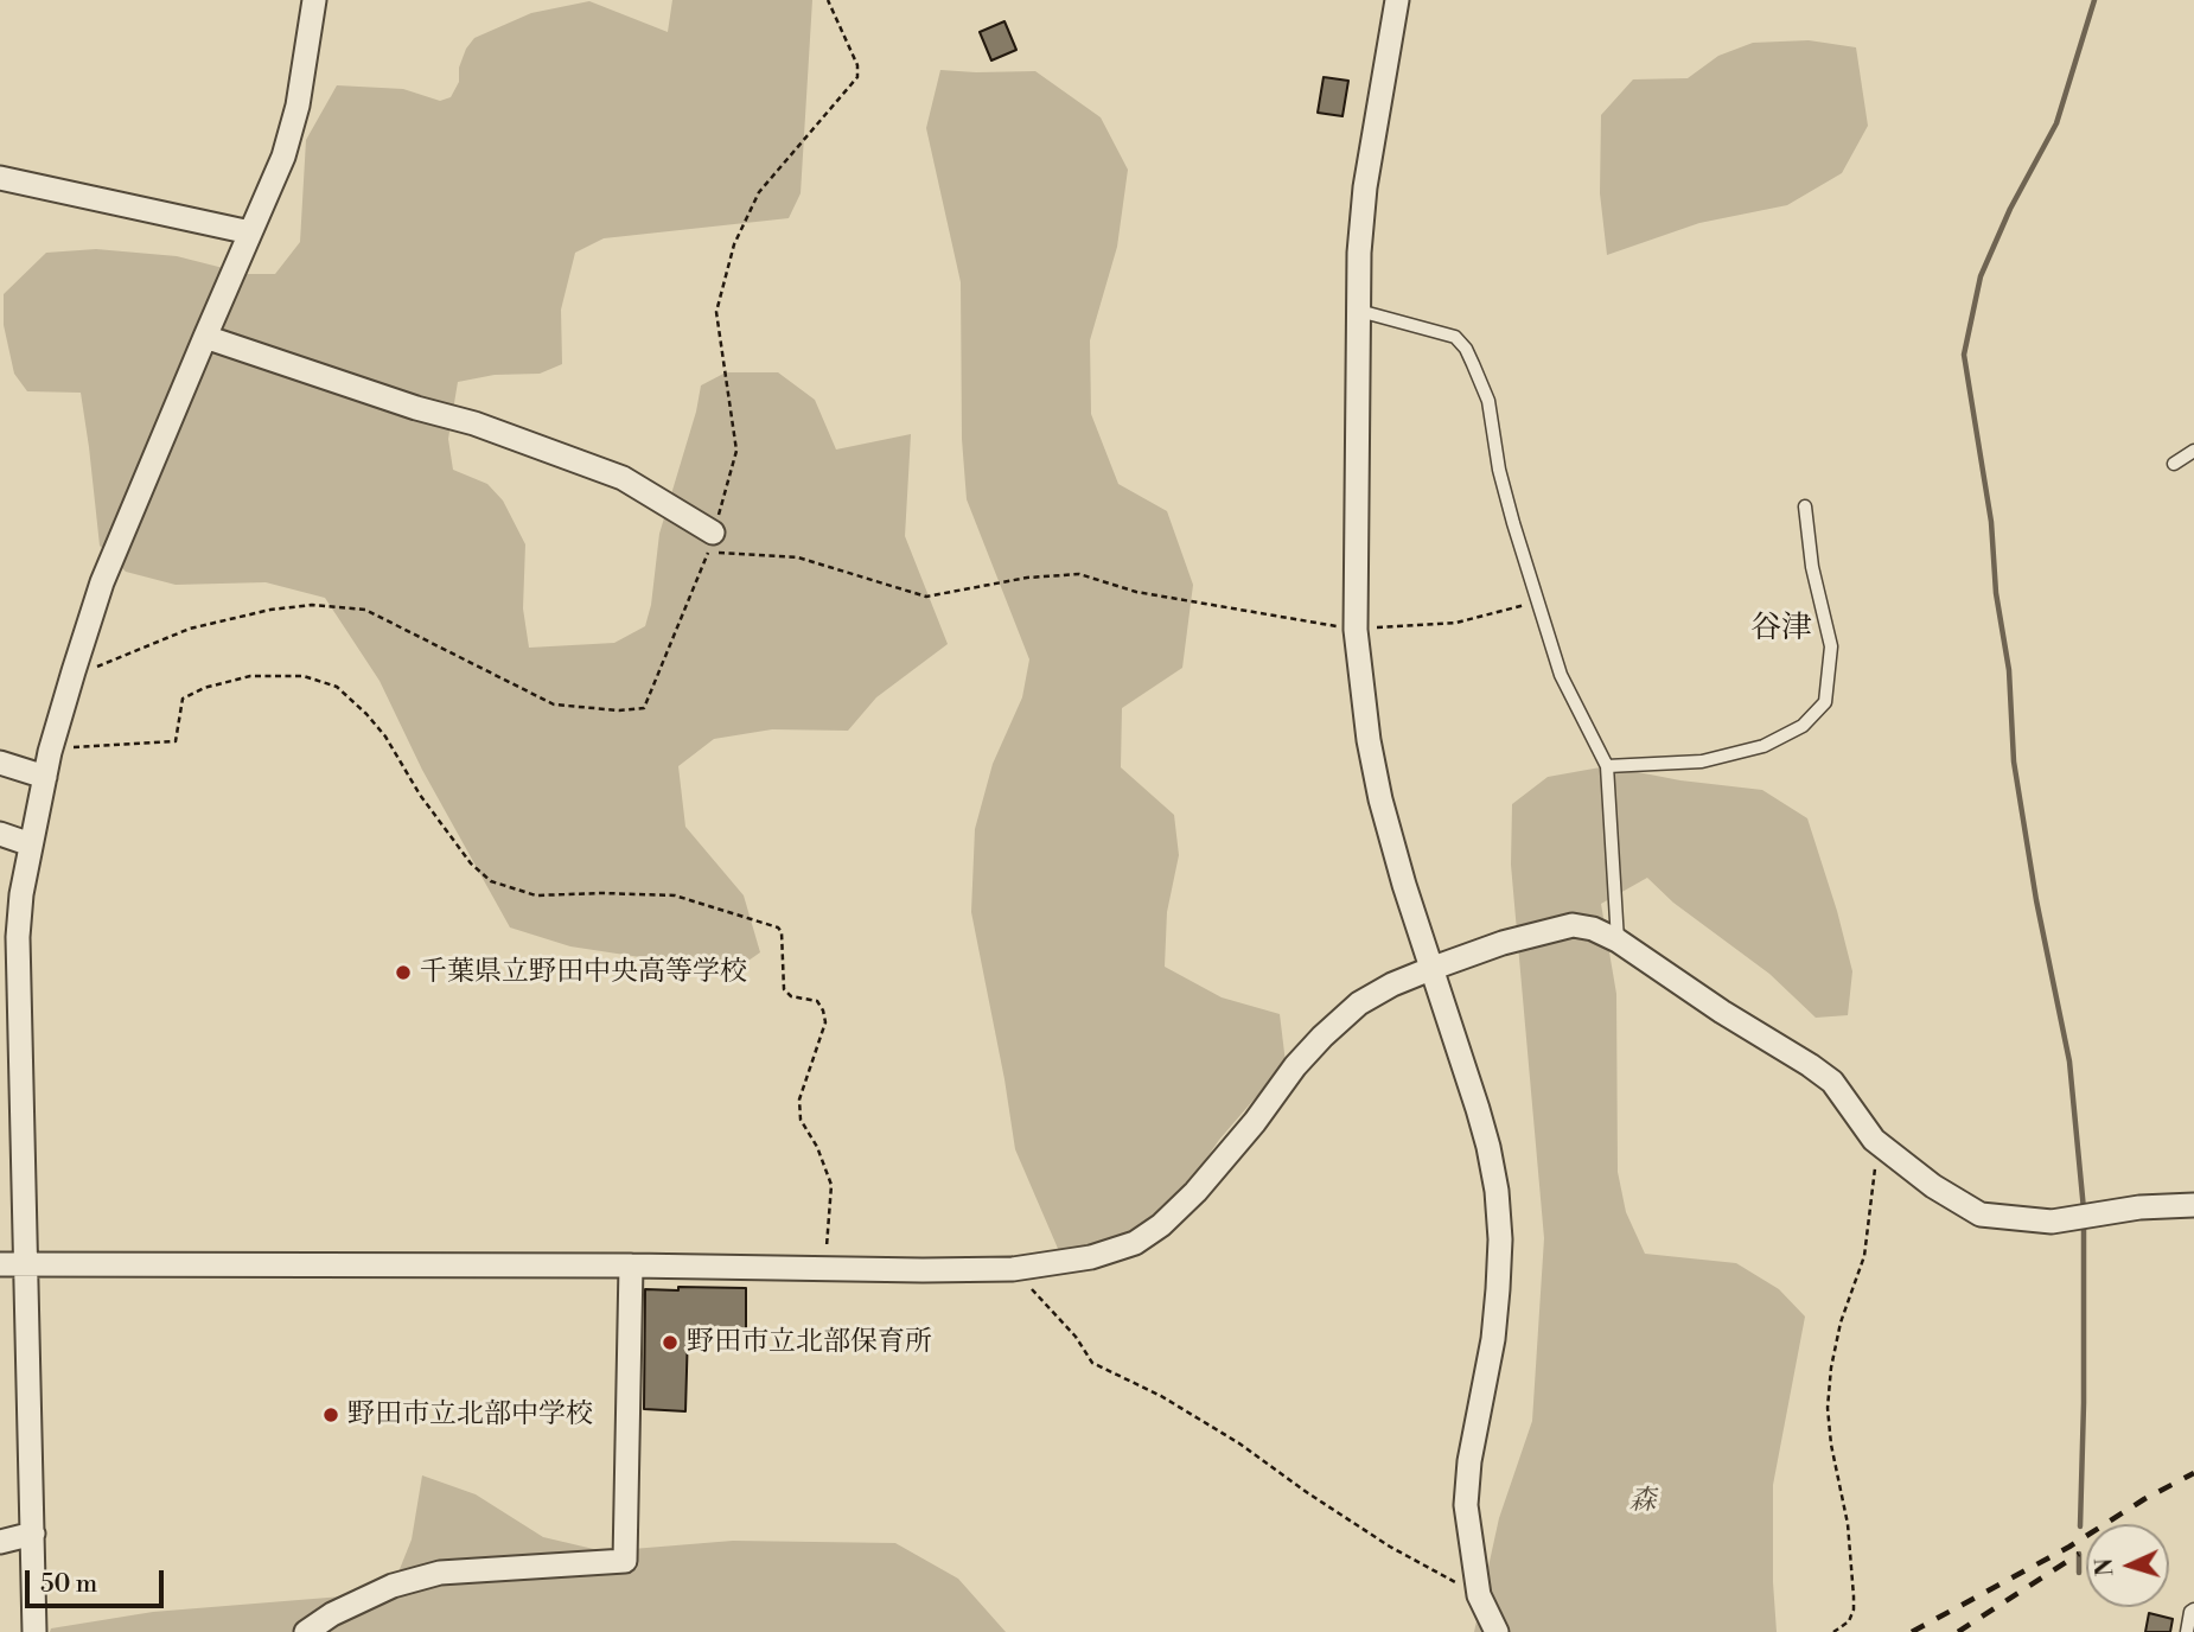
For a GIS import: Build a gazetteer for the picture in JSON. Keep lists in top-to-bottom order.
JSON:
{
  "districts": ["谷津"],
  "parks": ["森"],
  "places": ["千葉県立野田中央高等学校", "野田市立北部保育所", "野田市立北部中学校"],
  "scale_bar": "50 m",
  "north": "left"
}
